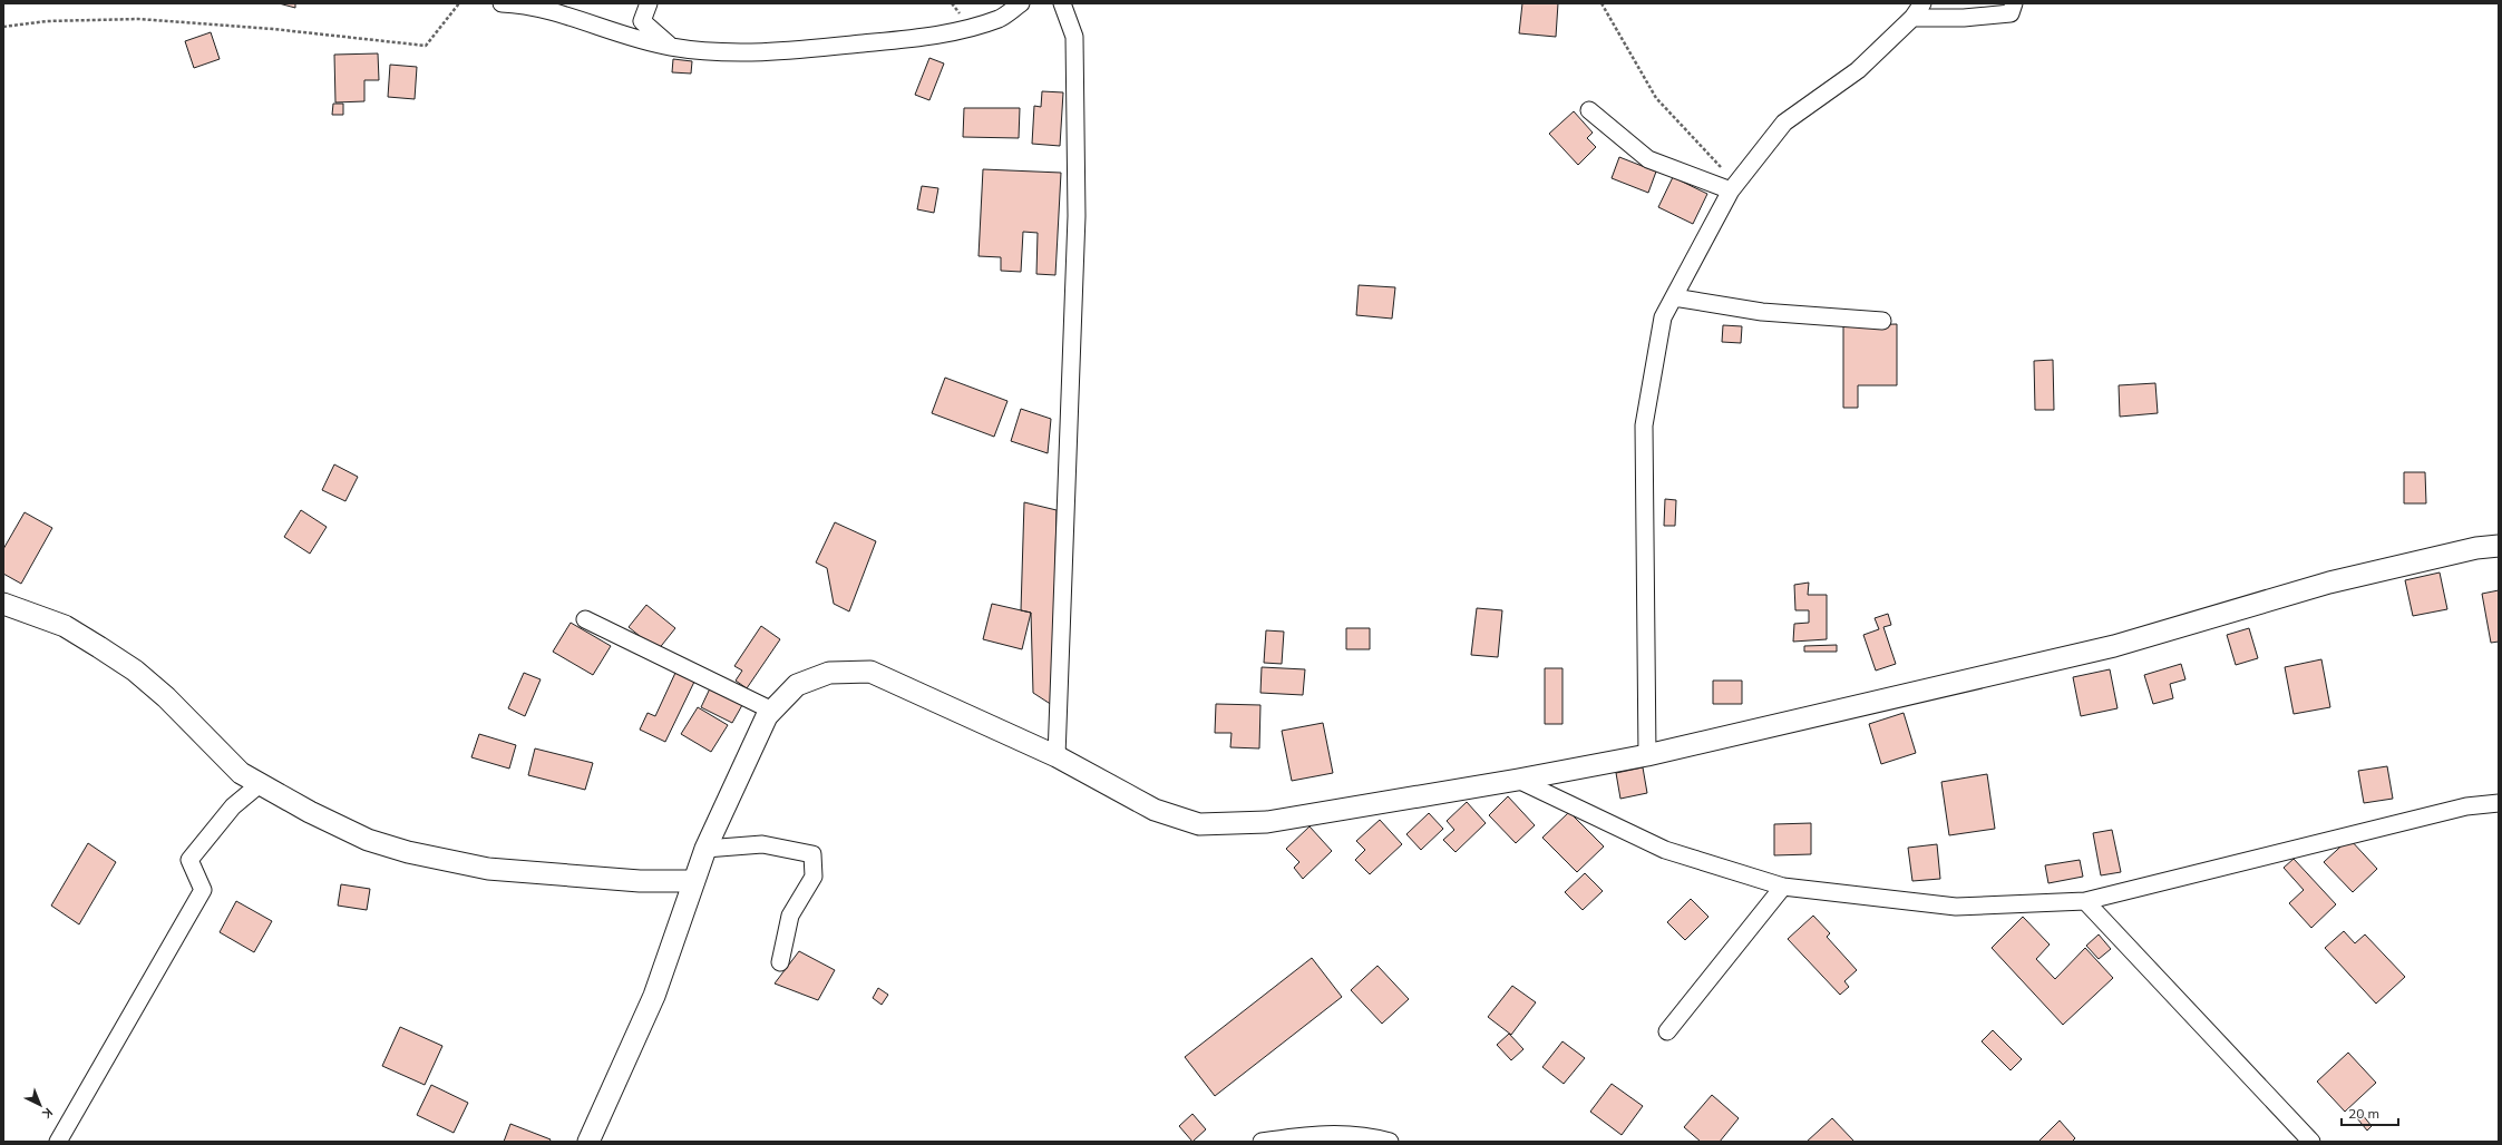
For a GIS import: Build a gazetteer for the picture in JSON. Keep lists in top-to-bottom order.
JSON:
{
  "scale_bar": "20 m",
  "north": "bottom right"
}
